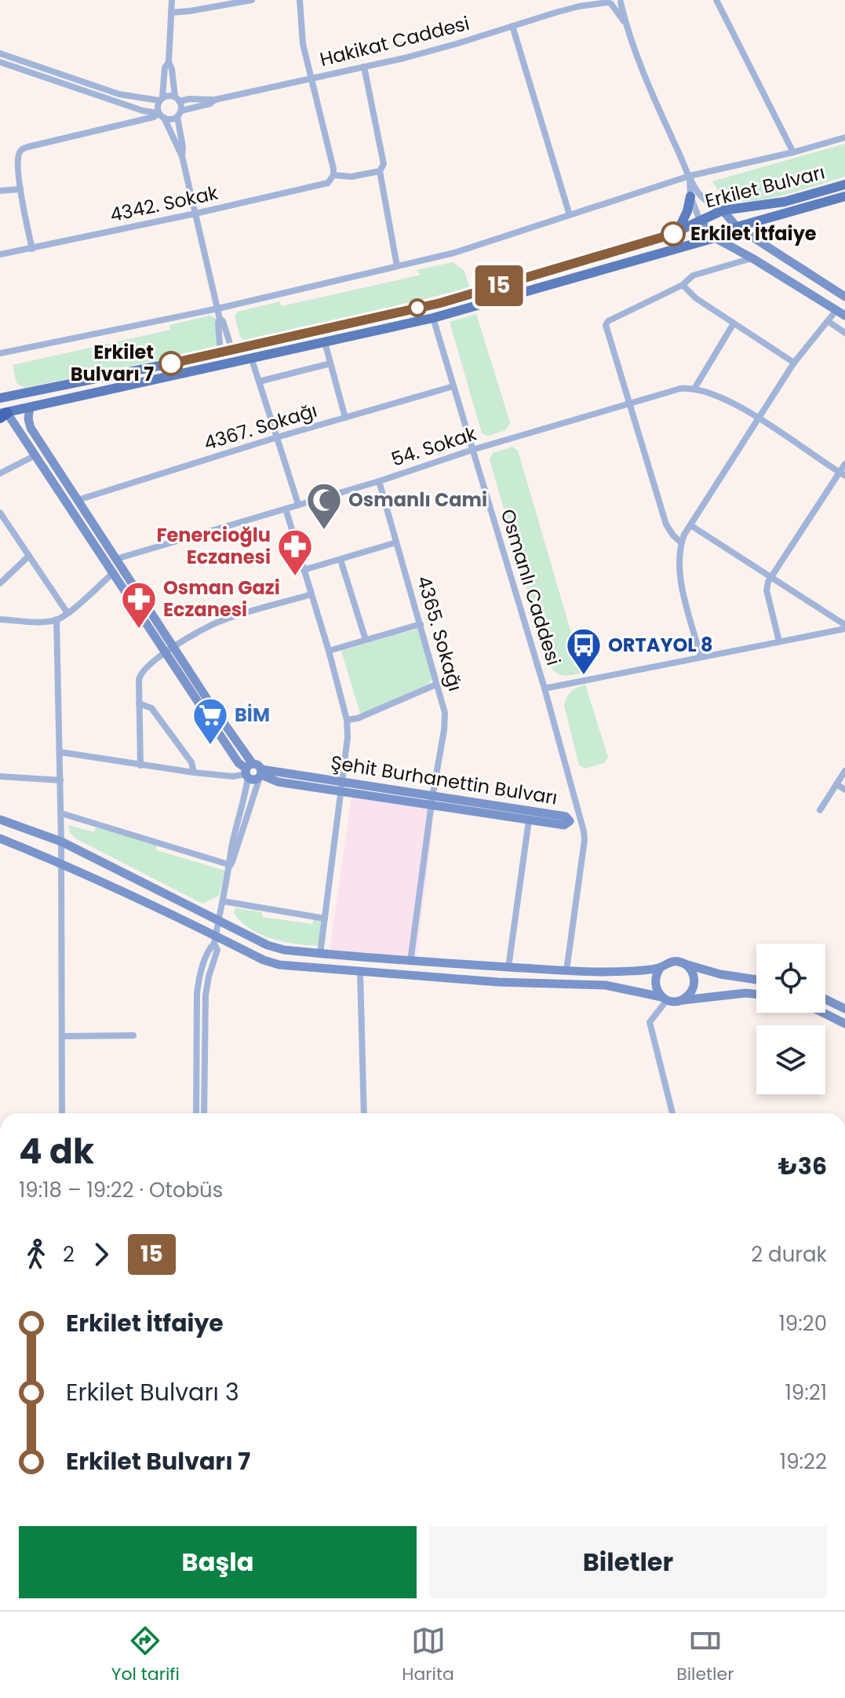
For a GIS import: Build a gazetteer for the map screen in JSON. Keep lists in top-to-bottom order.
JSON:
{
  "streets": {
    "main road": ["Erkilet Bulvarı"],
    "street": [
      "Hakikat Caddesi",
      "4342. Sokak",
      "4367. Sokağı",
      "54. Sokak",
      "Osmanlı Caddesi",
      "4365. Sokağı",
      "Şehit Burhanettin Bulvarı"
    ]
  },
  "crossings": [
    ["Erkilet Bulvarı", "Osmanlı Caddesi"],
    ["4367. Sokağı", "Osmanlı Caddesi"],
    ["54. Sokak", "Osmanlı Caddesi"],
    ["54. Sokak", "4365. Sokağı"],
    ["4365. Sokağı", "Şehit Burhanettin Bulvarı"]
  ],
  "places": {
    "other": ["Erkilet İtfaiye", "Erkilet Bulvarı 7"],
    "mosque": ["Osmanlı Cami"],
    "pharmacy": ["Fenercioğlu Eczanesi", "Osman Gazi Eczanesi"],
    "bus stop": ["ORTAYOL 8"],
    "supermarket": ["BİM"]
  },
  "lines": ["bus line 15"],
  "page": {
    "on_map": "15",
    "heading": ["4 dk", "19:18 – 19:22 · Otobüs", "₺36"],
    "legs": ["2", "15", "2 durak"],
    "list": [
      {
        "name": "Erkilet İtfaiye",
        "value": "19:20"
      },
      {
        "name": "Erkilet Bulvarı 3",
        "value": "19:21"
      },
      {
        "name": "Erkilet Bulvarı 7",
        "value": "19:22"
      }
    ],
    "buttons": ["Başla", "Biletler"],
    "tabs": ["Yol tarifi", "Harita", "Biletler"]
  }
}
